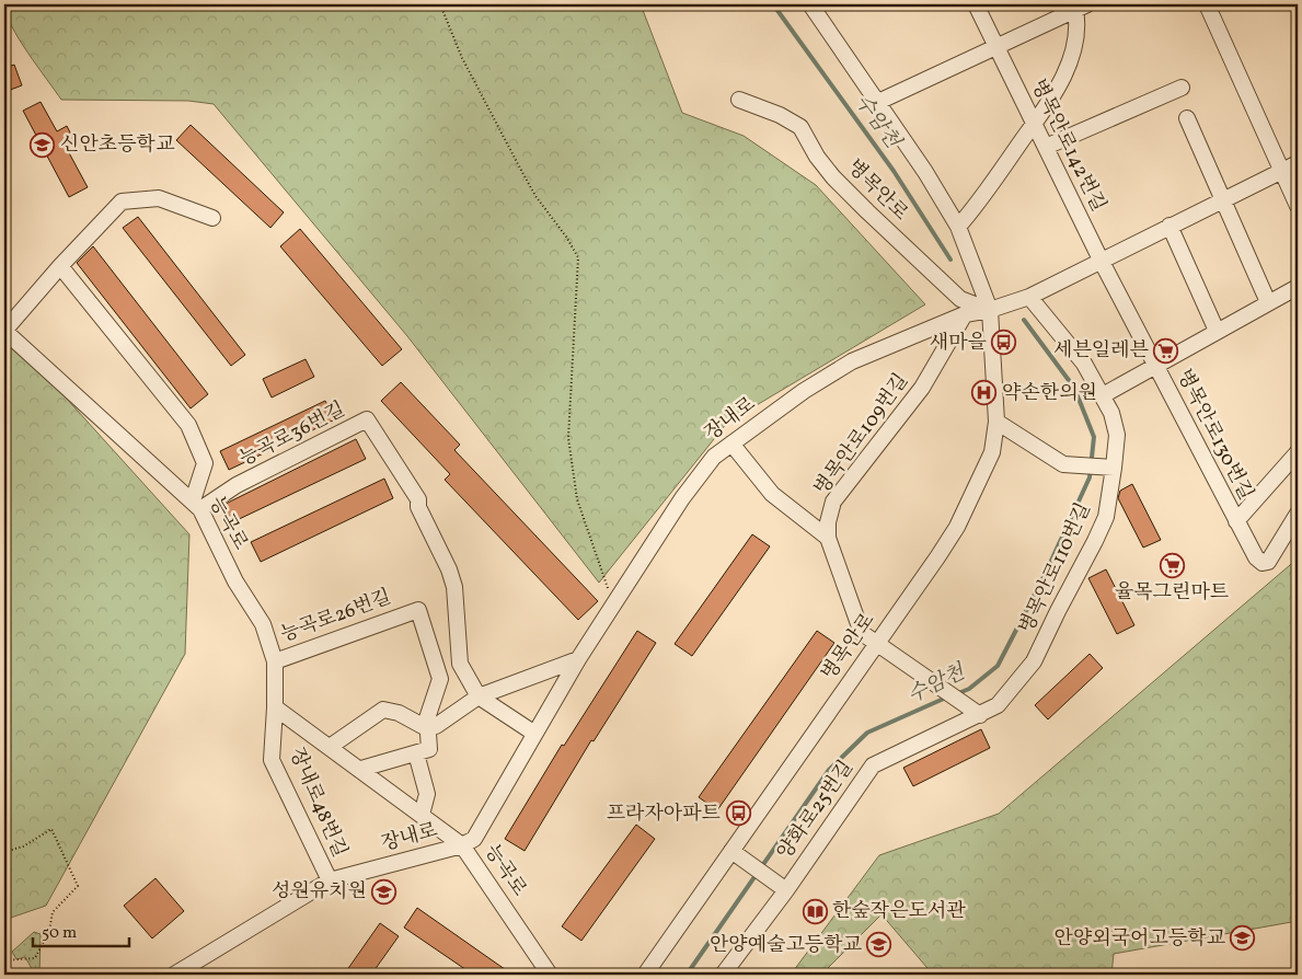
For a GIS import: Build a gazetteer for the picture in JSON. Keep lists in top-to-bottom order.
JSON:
{
  "streets": {
    "street": [
      "병목안로142번길",
      "병목안로",
      "장내로",
      "능곡로36번길",
      "병목안로109번길",
      "병목안로130번길",
      "능곡로",
      "병목안로110번길",
      "능곡로26번길",
      "장내로48번길",
      "양화로25번길"
    ]
  },
  "crossings": [
    ["병목안로142번길", "병목안로130번길"],
    ["병목안로", "장내로"],
    ["병목안로", "병목안로109번길"],
    ["장내로", "능곡로36번길"],
    ["장내로", "병목안로109번길"],
    ["장내로", "능곡로"],
    ["장내로", "장내로48번길"],
    ["능곡로36번길", "능곡로"],
    ["능곡로", "능곡로26번길"],
    ["능곡로", "장내로48번길"],
    ["병목안로110번길", "양화로25번길"]
  ],
  "water": ["수암천"],
  "places": {
    "school or university": [
      "신안초등학교",
      "성원유치원",
      "안양외국어고등학교",
      "안양예술고등학교"
    ],
    "bus stop": ["새마을", "프라자아파트"],
    "supermarket": ["세븐일레븐", "율목그린마트"],
    "hospital": ["약손한의원"],
    "library": ["한숲작은도서관"]
  },
  "scale_bar": "50 m"
}
